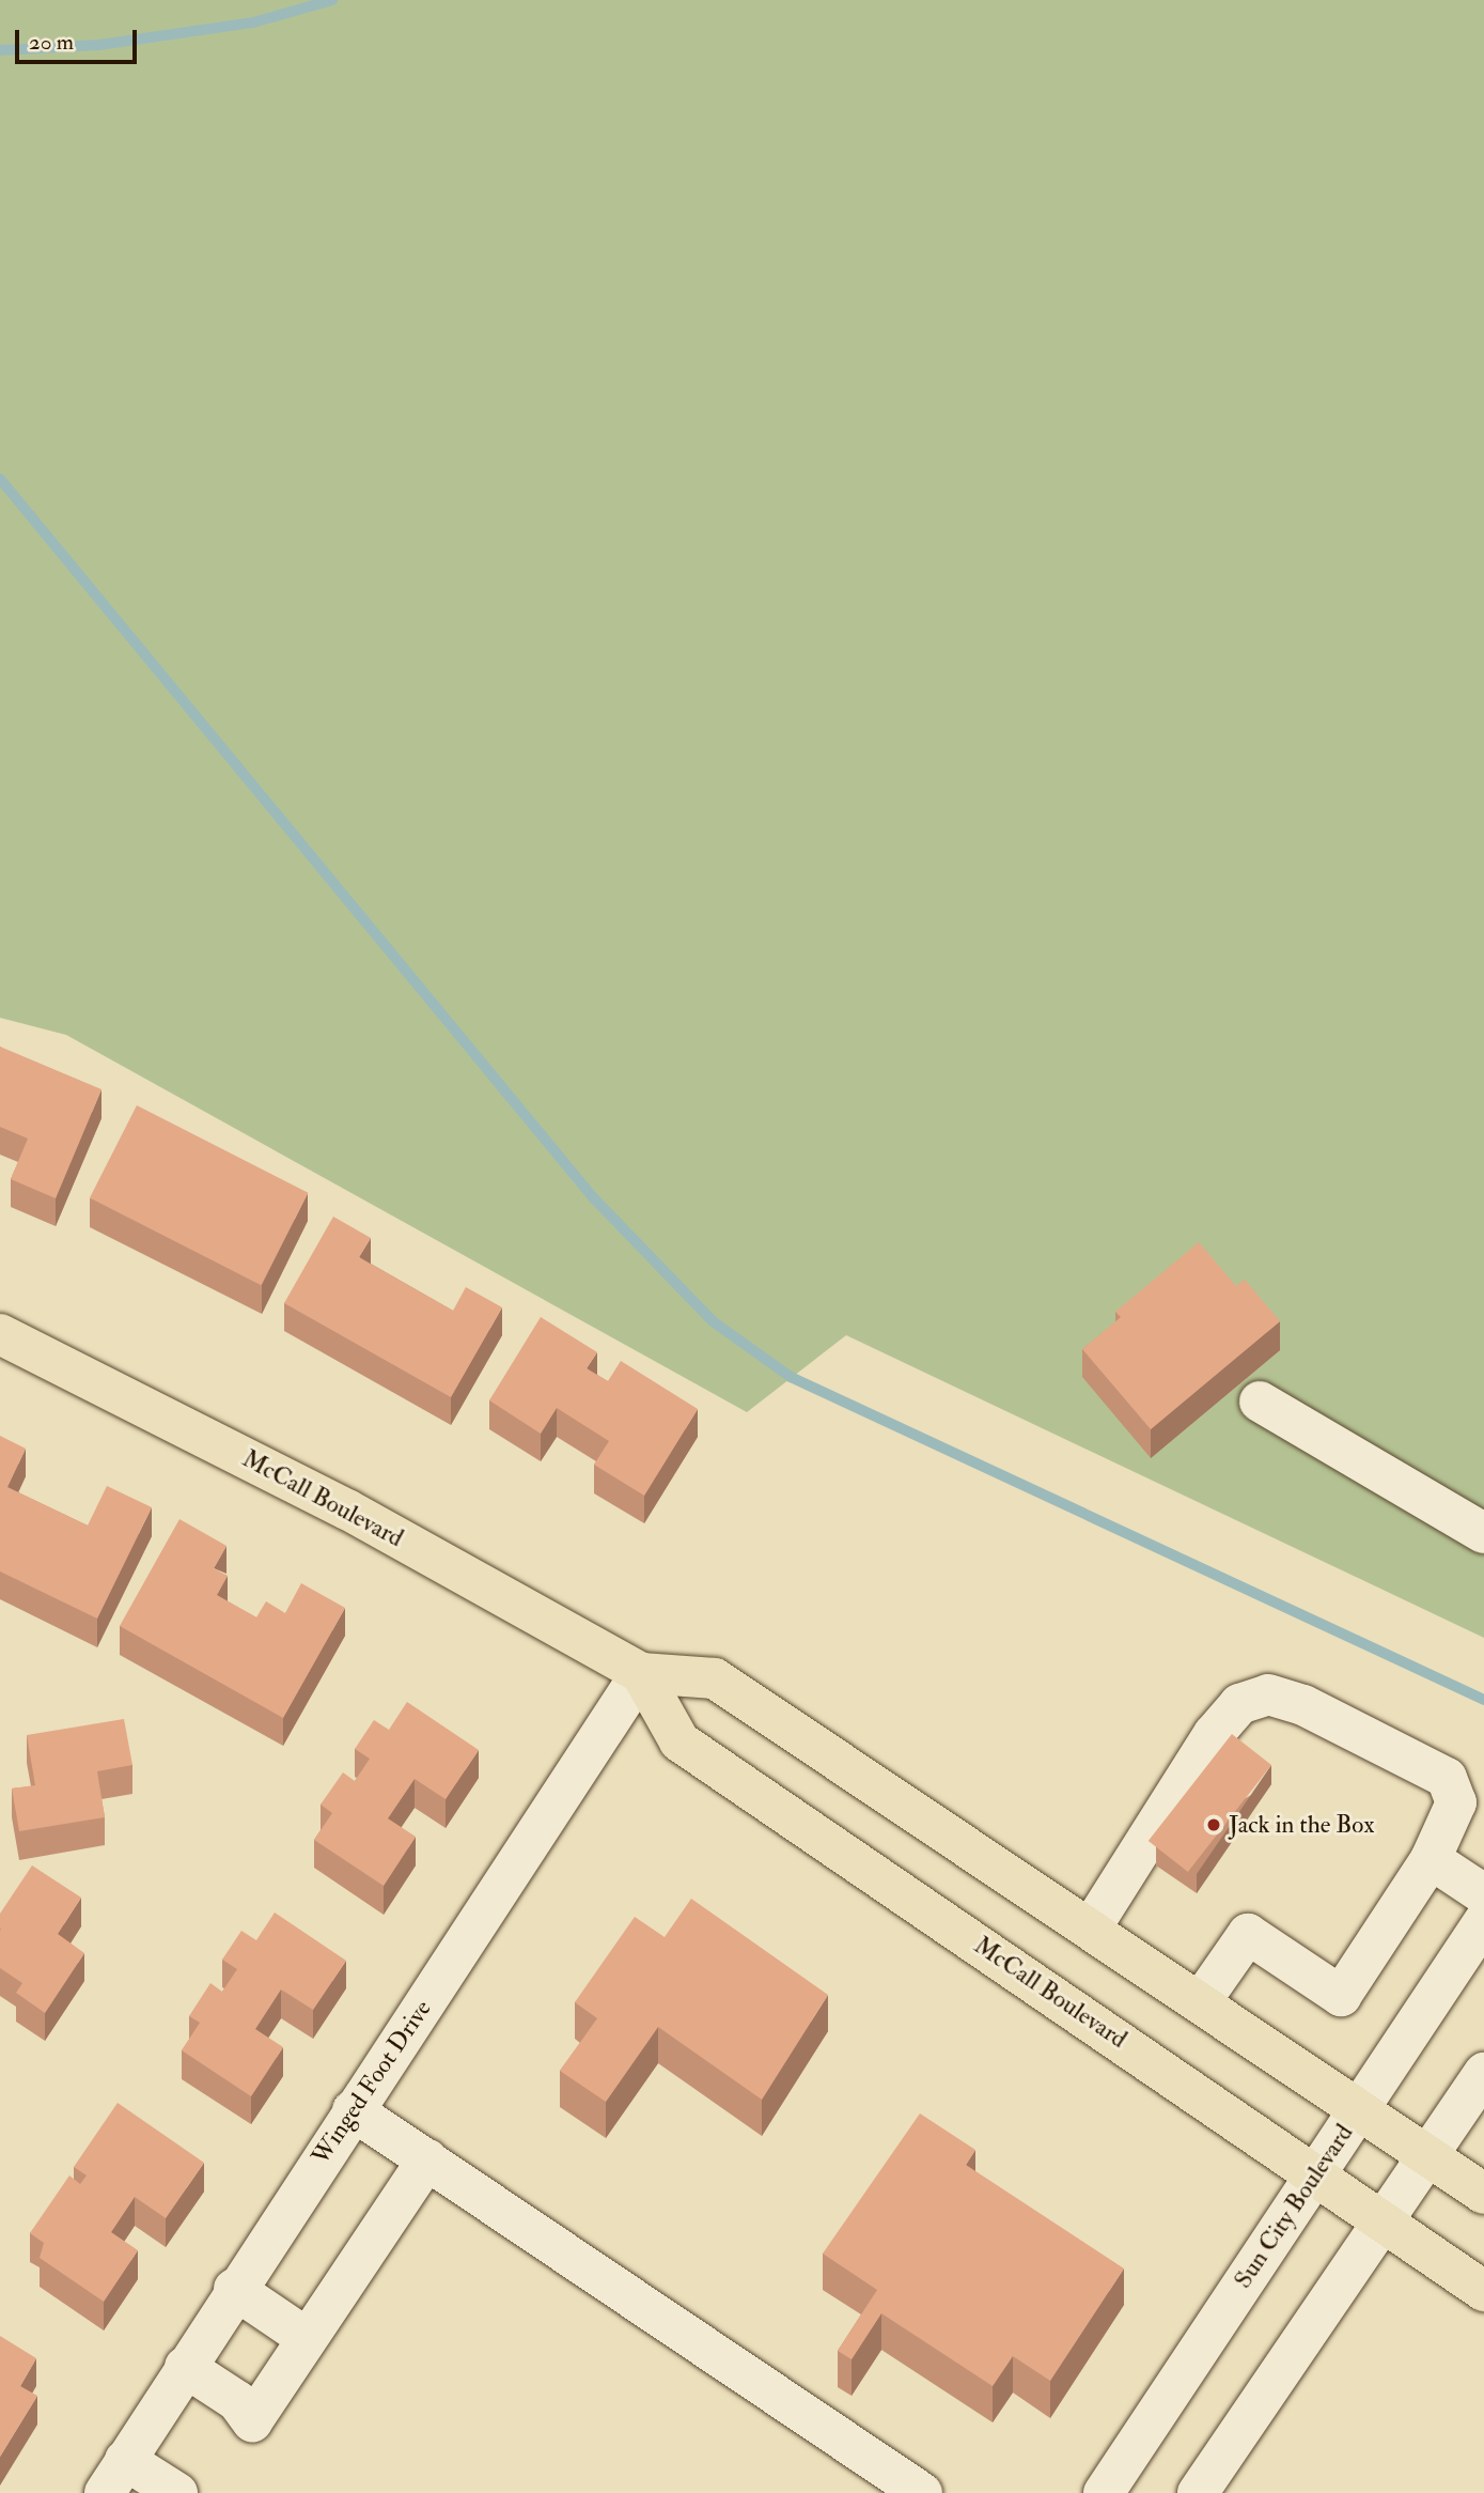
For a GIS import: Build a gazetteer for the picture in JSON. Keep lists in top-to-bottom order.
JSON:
{
  "streets": {
    "main road": ["McCall Boulevard"],
    "street": ["Winged Foot Drive", "Sun City Boulevard"]
  },
  "crossings": [
    ["McCall Boulevard", "Winged Foot Drive"],
    ["McCall Boulevard", "Sun City Boulevard"]
  ],
  "places": ["Jack in the Box"],
  "scale_bar": "20 m"
}
